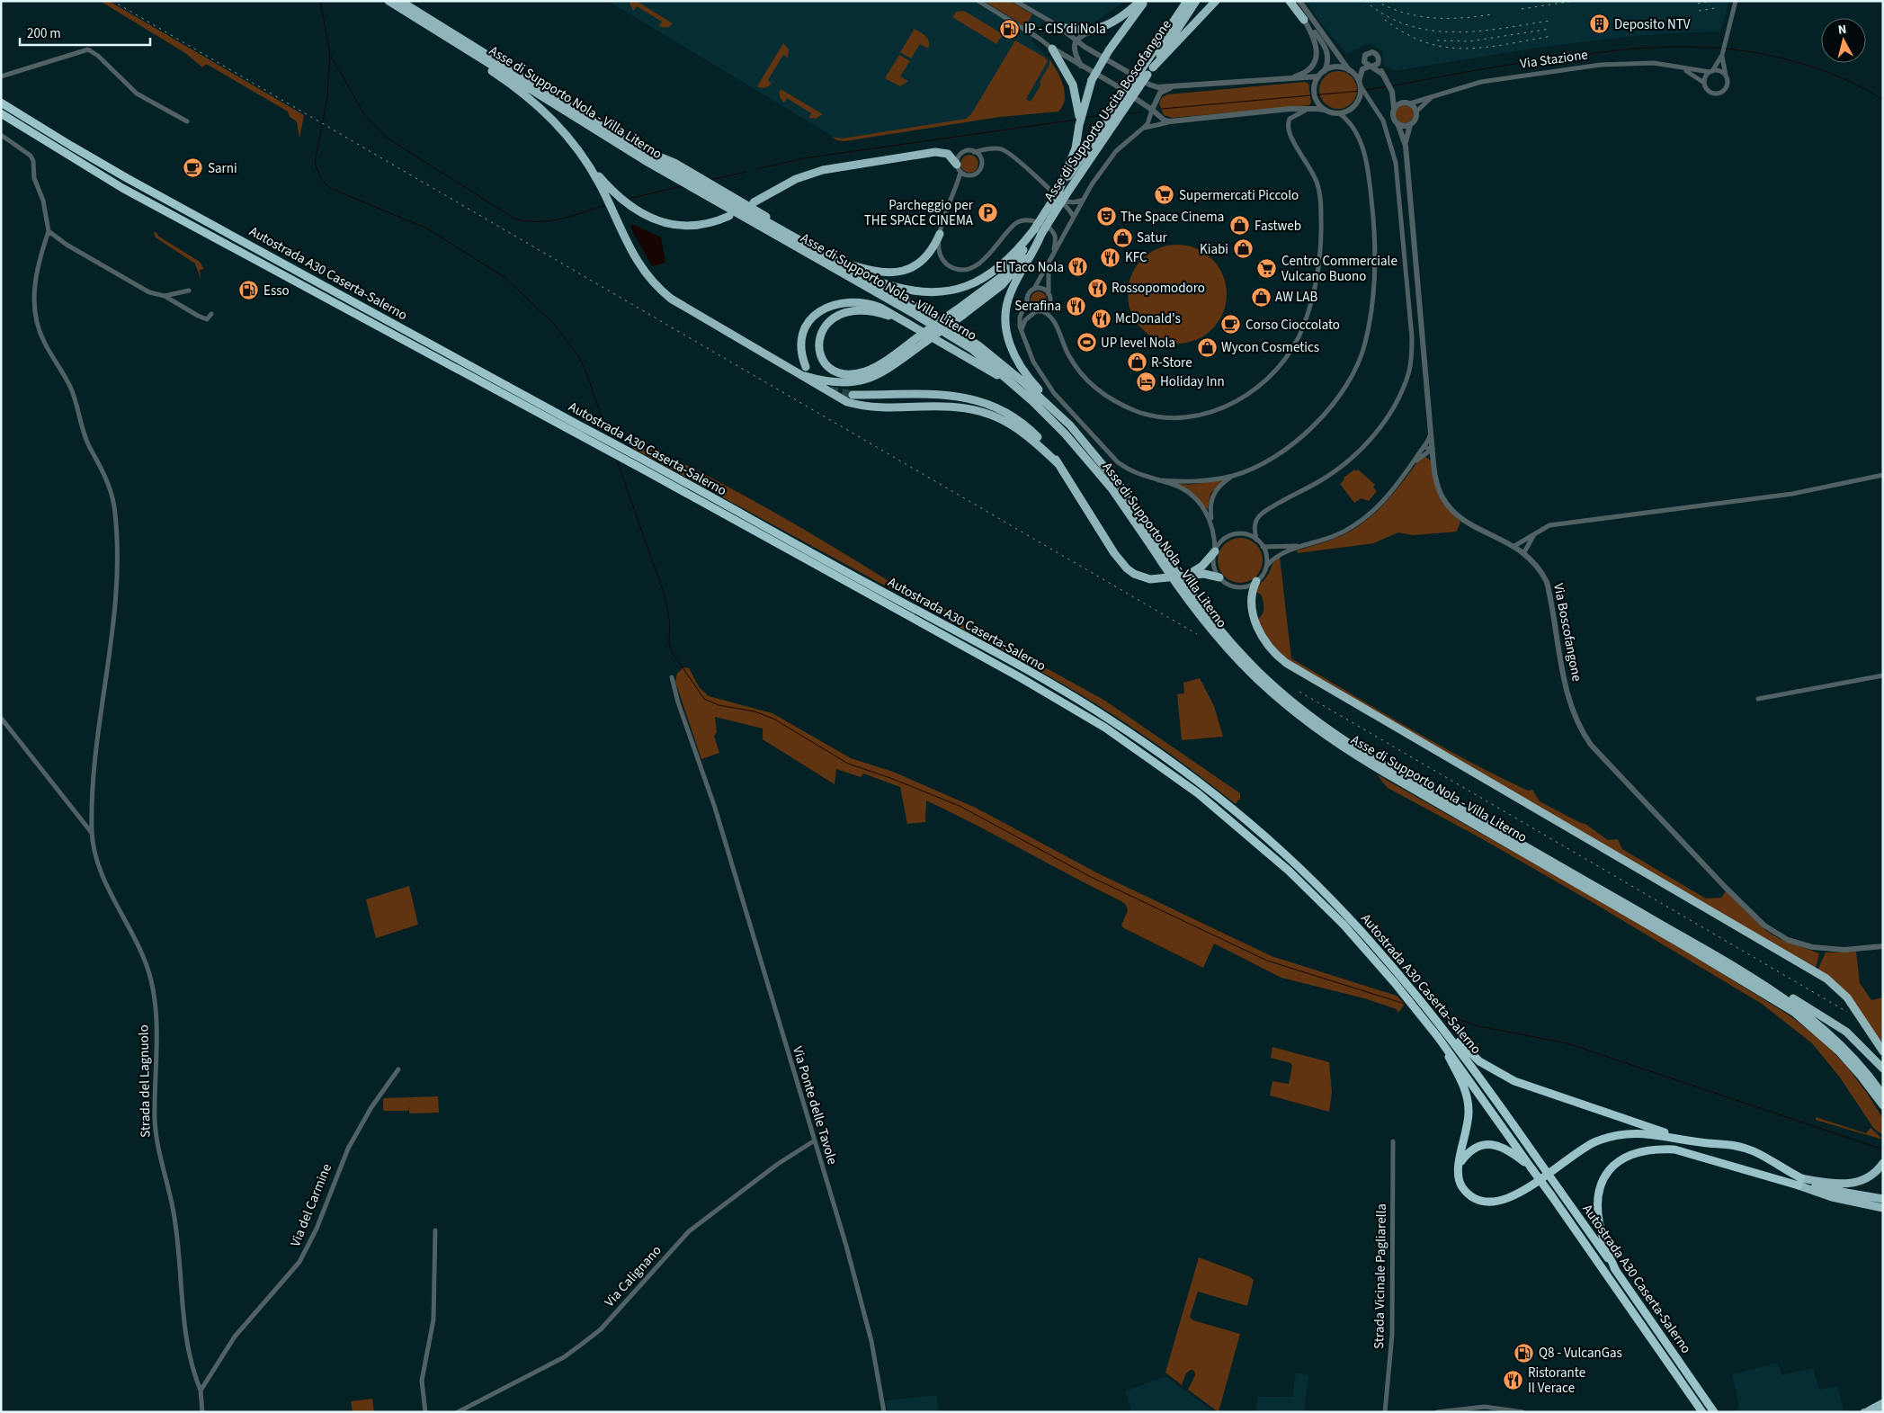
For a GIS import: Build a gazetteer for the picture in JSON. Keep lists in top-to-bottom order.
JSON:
{
  "streets": {
    "highway": ["Asse di Supporto Nola - Villa Literno", "Asse di Supporto Uscita Boscofangone", "Autostrada A30 Caserta-Salerno"],
    "street": [
      "Via Stazione",
      "Via Boscofangone",
      "Strada del Lagnuolo",
      "Via Ponte delle Tavole",
      "Via del Carmine",
      "Via Calignano",
      "Strada Vicinale Pagliarella"
    ]
  },
  "crossings": [
    ["Via Stazione", "Via Boscofangone"],
    ["Strada del Lagnuolo", "Via del Carmine"],
    ["Via Ponte delle Tavole", "Via Calignano"]
  ],
  "places": {
    "building": ["Deposito NTV"],
    "fuel station": ["IP - CIS di Nola", "Esso", "Q8 - VulcanGas"],
    "cafe": ["Sarni", "Corso Cioccolato"],
    "supermarket": ["Supermercati Piccolo", "Centro Commerciale Vulcano Buono"],
    "parking": ["Parcheggio per THE SPACE CINEMA"],
    "theatre": ["The Space Cinema"],
    "shop": [
      "Fastweb",
      "Satur",
      "Kiabi",
      "AW LAB",
      "Wycon Cosmetics",
      "R-Store"
    ],
    "restaurant": [
      "KFC",
      "El Taco Nola",
      "Rossopomodoro",
      "Serafina",
      "McDonald's",
      "Ristorante Il Verace"
    ],
    "sports": ["UP level Nola"],
    "hotel": ["Holiday Inn"]
  },
  "scale_bar": "200 m",
  "north": "top"
}
